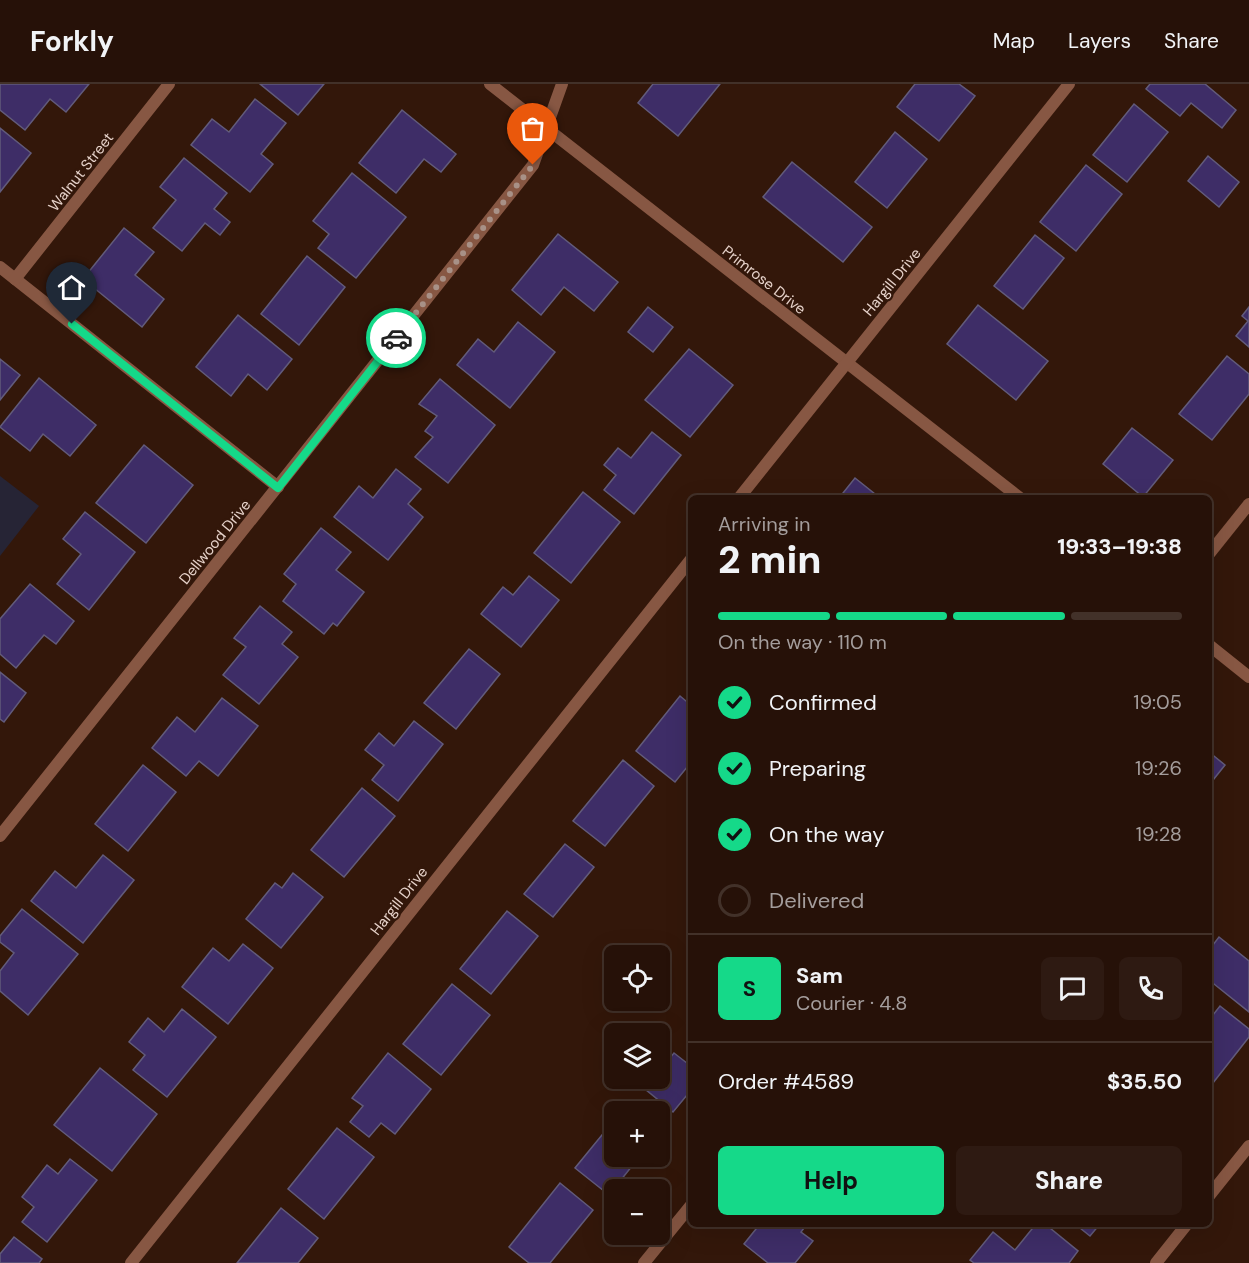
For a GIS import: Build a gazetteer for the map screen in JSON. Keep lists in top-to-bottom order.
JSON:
{
  "streets": {
    "street": [
      "Walnut Street",
      "Primrose Drive",
      "Hargill Drive",
      "Dellwood Drive"
    ]
  },
  "crossings": [
    ["Primrose Drive", "Hargill Drive"],
    ["Primrose Drive", "Dellwood Drive"]
  ],
  "page": {
    "header": "Forkly",
    "nav": ["Map", "Layers", "Share"],
    "heading": ["2 min", "Arriving in", "19:33–19:38"],
    "panel": [
      "Sam",
      "Courier · 4.8",
      "Order #4589",
      "$35.50"
    ],
    "bar": "On the way · 110 m",
    "list": [
      ["Confirmed", "19:05"],
      ["Preparing", "19:26"],
      ["On the way", "19:28"],
      "Delivered"
    ],
    "map_buttons": ["+", "−"],
    "round": "S",
    "buttons": ["Help", "Share"]
  }
}
